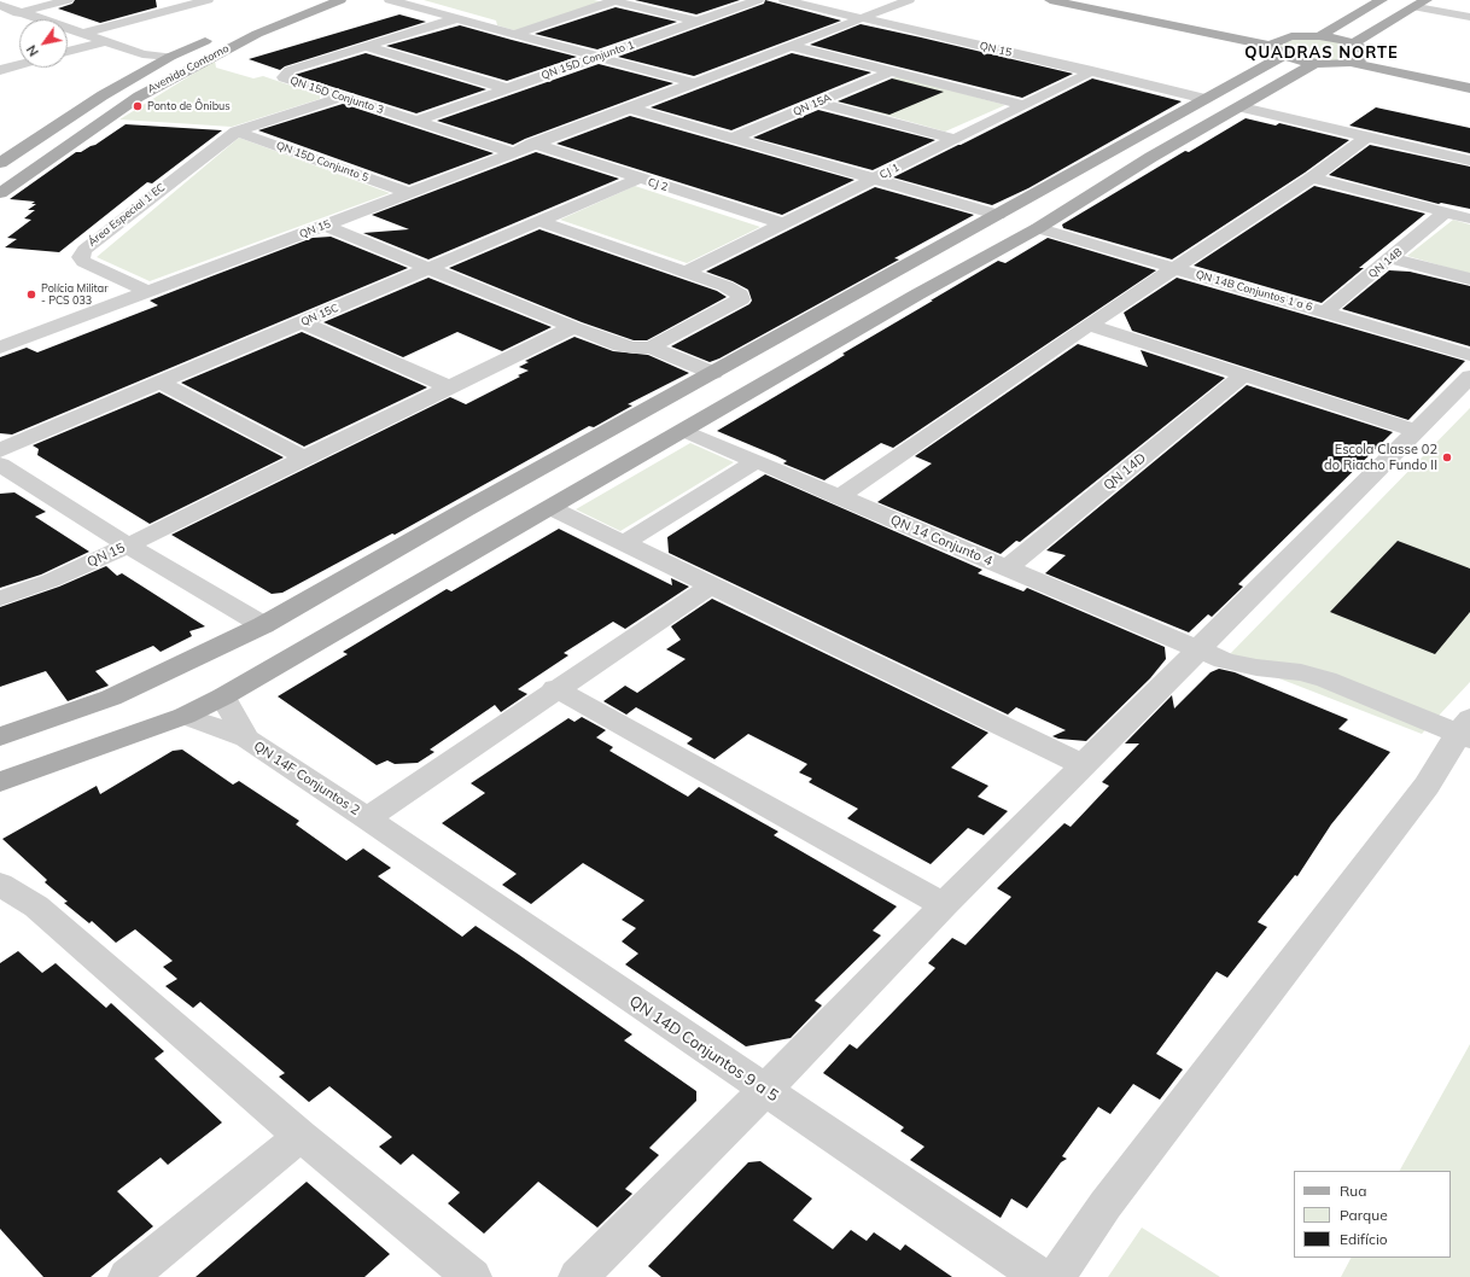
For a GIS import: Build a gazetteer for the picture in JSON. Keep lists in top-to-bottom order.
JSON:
{
  "streets": {
    "main road": ["Avenida Contorno"],
    "street": [
      "QN 15",
      "QN 15D Conjunto 1",
      "QN 15D Conjunto 3",
      "QN 15A",
      "QN 15D Conjunto 5",
      "CJ 1",
      "CJ 2",
      "Área Especial 1 EC",
      "QN 14B",
      "QN 14B Conjuntos 1 a 6",
      "QN 15C",
      "QN 14D",
      "QN 14 Conjunto 4",
      "QN 14F Conjuntos 2",
      "QN 14D Conjuntos 9 a 5"
    ]
  },
  "crossings": [
    ["QN 15", "QN 15D Conjunto 3"],
    ["QN 15", "QN 15D Conjunto 5"],
    ["QN 15", "CJ 1"],
    ["QN 15", "CJ 2"],
    ["QN 15", "Área Especial 1 EC"],
    ["QN 15D Conjunto 1", "QN 15D Conjunto 3"],
    ["QN 15D Conjunto 5", "Área Especial 1 EC"],
    ["CJ 1", "CJ 2"],
    ["CJ 2", "QN 15C"],
    ["QN 14B", "QN 14B Conjuntos 1 a 6"],
    ["QN 14D", "QN 14 Conjunto 4"],
    ["QN 14F Conjuntos 2", "QN 14D Conjuntos 9 a 5"]
  ],
  "districts": ["QUADRAS NORTE"],
  "places": ["Ponto de Ônibus", "Polícia Militar - PCS 033", "Escola Classe 02 do Riacho Fundo II"],
  "legend": ["Rua", "Parque", "Edifício"],
  "north": "bottom left"
}
